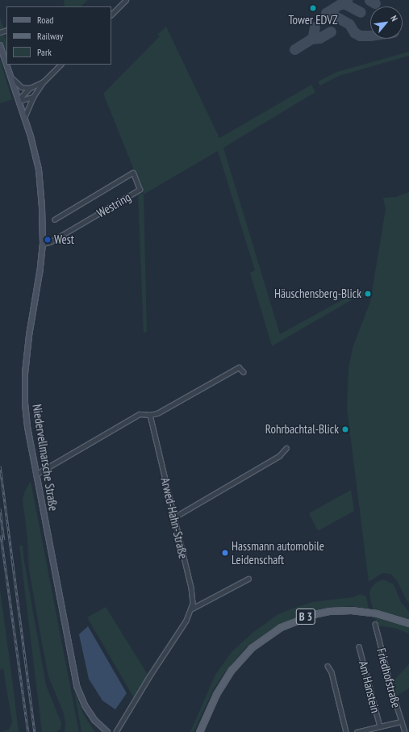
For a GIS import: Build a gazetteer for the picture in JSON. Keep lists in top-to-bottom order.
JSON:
{
  "streets": {
    "main road": ["Niedervellmarsche Straße", "B 3"],
    "street": [
      "Westring",
      "Arwed-Hahn-Straße",
      "Friedhofstraße",
      "Am Hanstein"
    ]
  },
  "crossings": [
    ["Westring", "Niedervellmarsche Straße"]
  ],
  "places": [
    "Tower EDVZ",
    "West",
    "Häuschensberg-Blick",
    "Rohrbachtal-Blick",
    "Hassmann automobile Leidenschaft"
  ],
  "legend": ["Road", "Railway", "Park"],
  "north": "top right"
}
